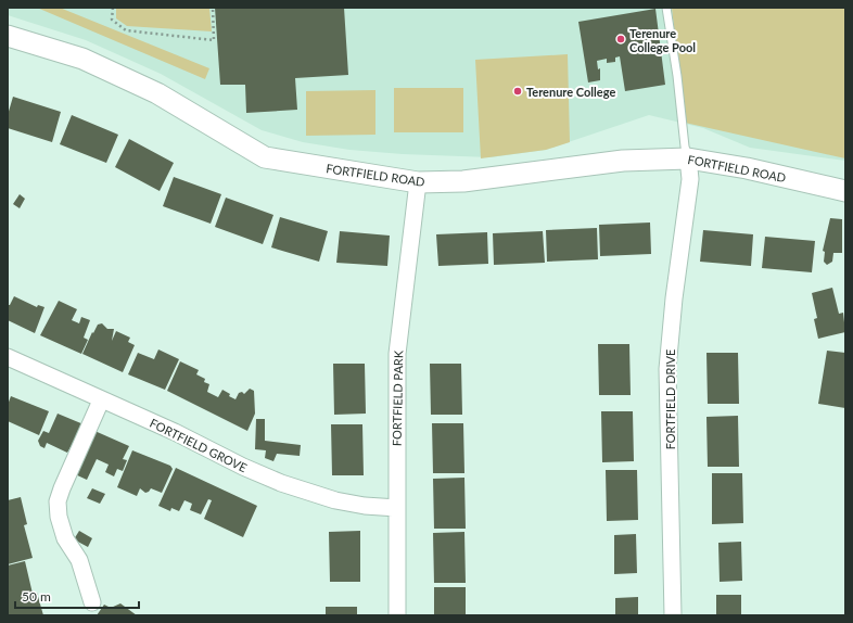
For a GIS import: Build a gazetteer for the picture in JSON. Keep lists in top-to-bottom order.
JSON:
{
  "streets": {
    "street": [
      "FORTFIELD ROAD",
      "FORTFIELD PARK",
      "FORTFIELD DRIVE",
      "FORTFIELD GROVE"
    ]
  },
  "crossings": [
    ["FORTFIELD ROAD", "FORTFIELD PARK"],
    ["FORTFIELD ROAD", "FORTFIELD DRIVE"],
    ["FORTFIELD PARK", "FORTFIELD GROVE"]
  ],
  "places": ["Terenure College Pool", "Terenure College"],
  "scale_bar": "50 m"
}
